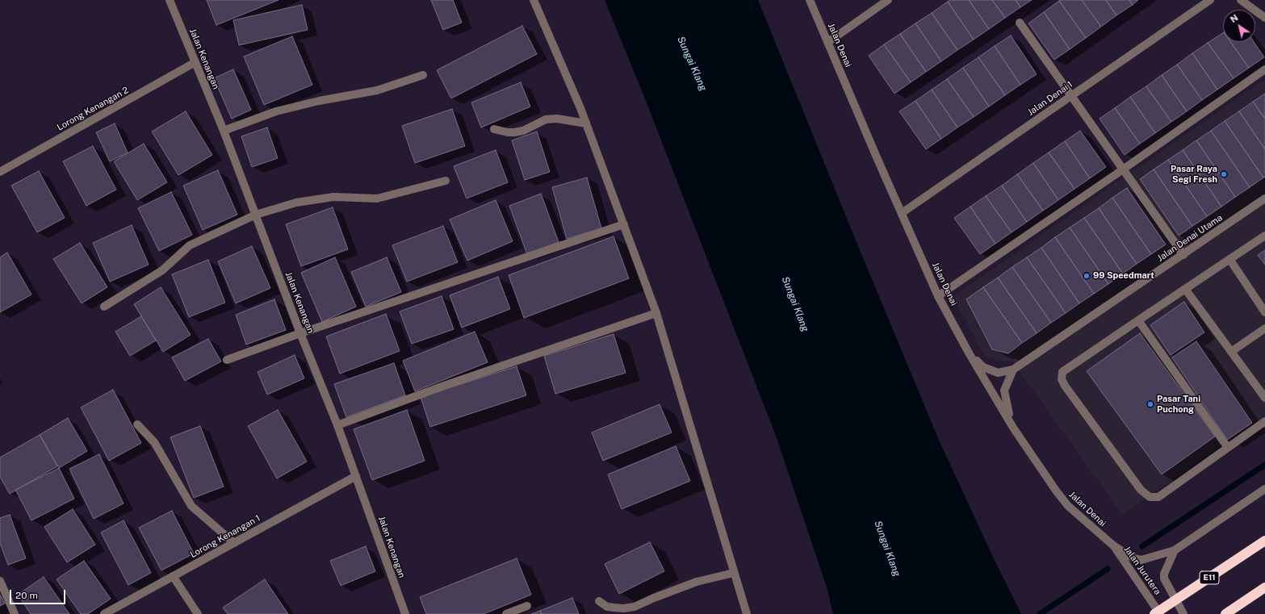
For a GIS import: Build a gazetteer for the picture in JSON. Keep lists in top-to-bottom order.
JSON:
{
  "streets": {
    "highway": ["E11"],
    "street": [
      "Jalan Denai",
      "Jalan Kenangan",
      "Jalan Denai 1",
      "Lorong Kenangan 2",
      "Jalan Denai Utama",
      "Lorong Kenangan 1",
      "Jalan Jurutera"
    ]
  },
  "crossings": [
    ["Jalan Denai", "Jalan Denai 1"],
    ["Jalan Denai", "Jalan Denai Utama"],
    ["Jalan Denai", "Jalan Jurutera"],
    ["Jalan Kenangan", "Lorong Kenangan 2"],
    ["Jalan Kenangan", "Lorong Kenangan 1"]
  ],
  "water": ["Sungai Klang"],
  "places": ["Pasar Raya Segi Fresh", "99 Speedmart", "Pasar Tani Puchong"],
  "scale_bar": "20 m",
  "north": "top left"
}
